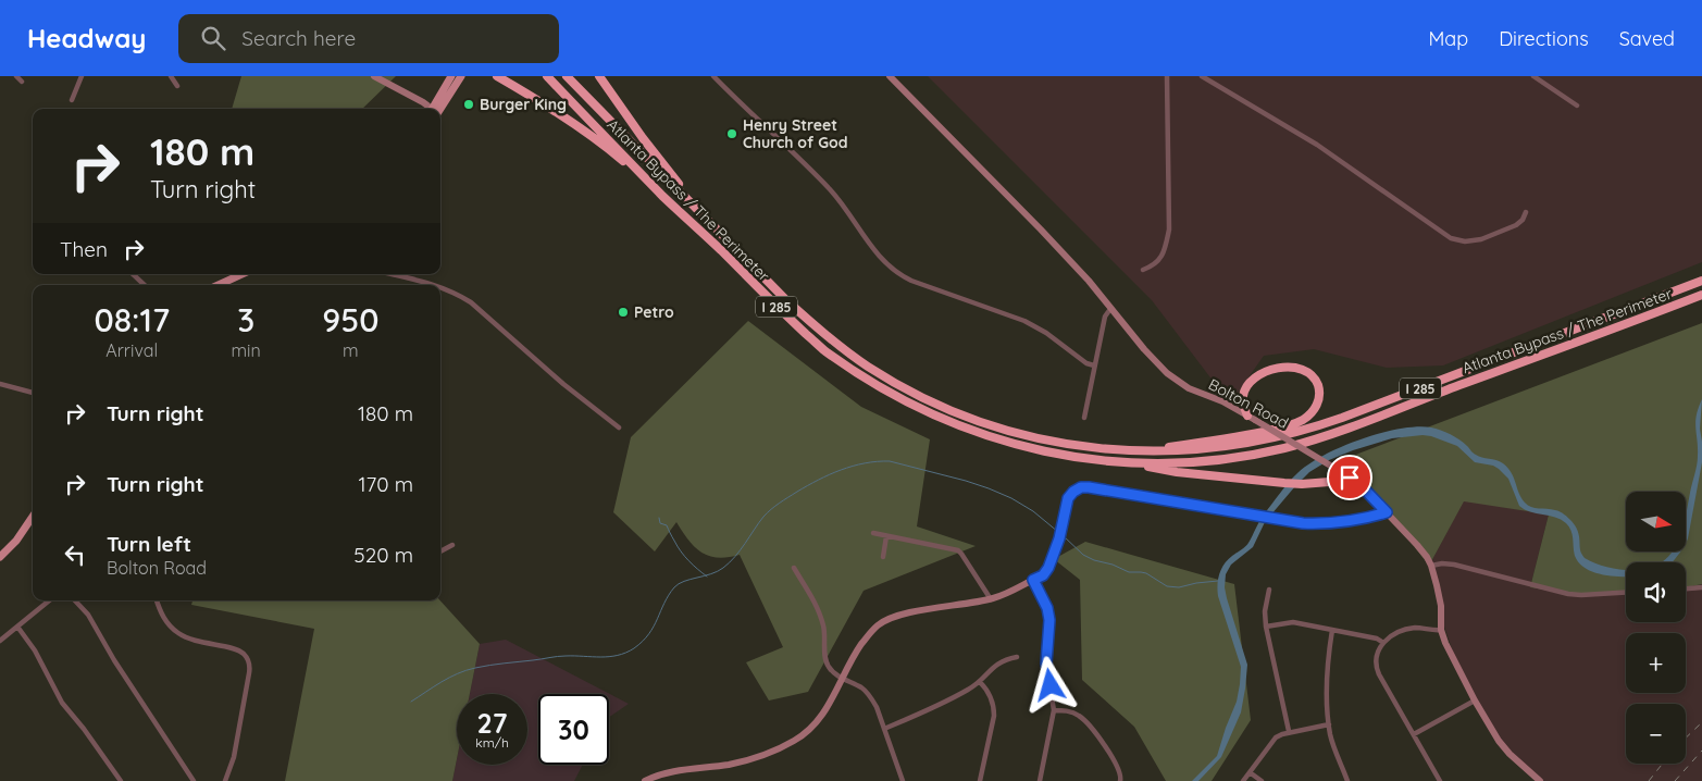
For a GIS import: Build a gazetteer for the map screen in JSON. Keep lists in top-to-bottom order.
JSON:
{
  "streets": {
    "highway": ["Atlanta Bypass / The Perimeter", "I 285"],
    "main road": ["Bolton Road"]
  },
  "places": ["Burger King", "Henry Street Church of God", "Petro"],
  "north": "right",
  "page": {
    "header": "Headway",
    "search": "Search here",
    "nav": ["Map", "Directions", "Saved"],
    "turn": ["180 m", "Turn right"],
    "then": "Then",
    "eta": [
      "08:17",
      "Arrival",
      "3",
      "min",
      "950",
      "m"
    ],
    "list": [
      {
        "name": "Turn right",
        "value": "180 m"
      },
      {
        "name": "Turn right",
        "value": "170 m"
      },
      {
        "name": "Turn left",
        "note": "Bolton Road",
        "value": "520 m"
      }
    ],
    "map_buttons": ["+", "−"],
    "speed": "27 km/h",
    "limit": "30"
  }
}
